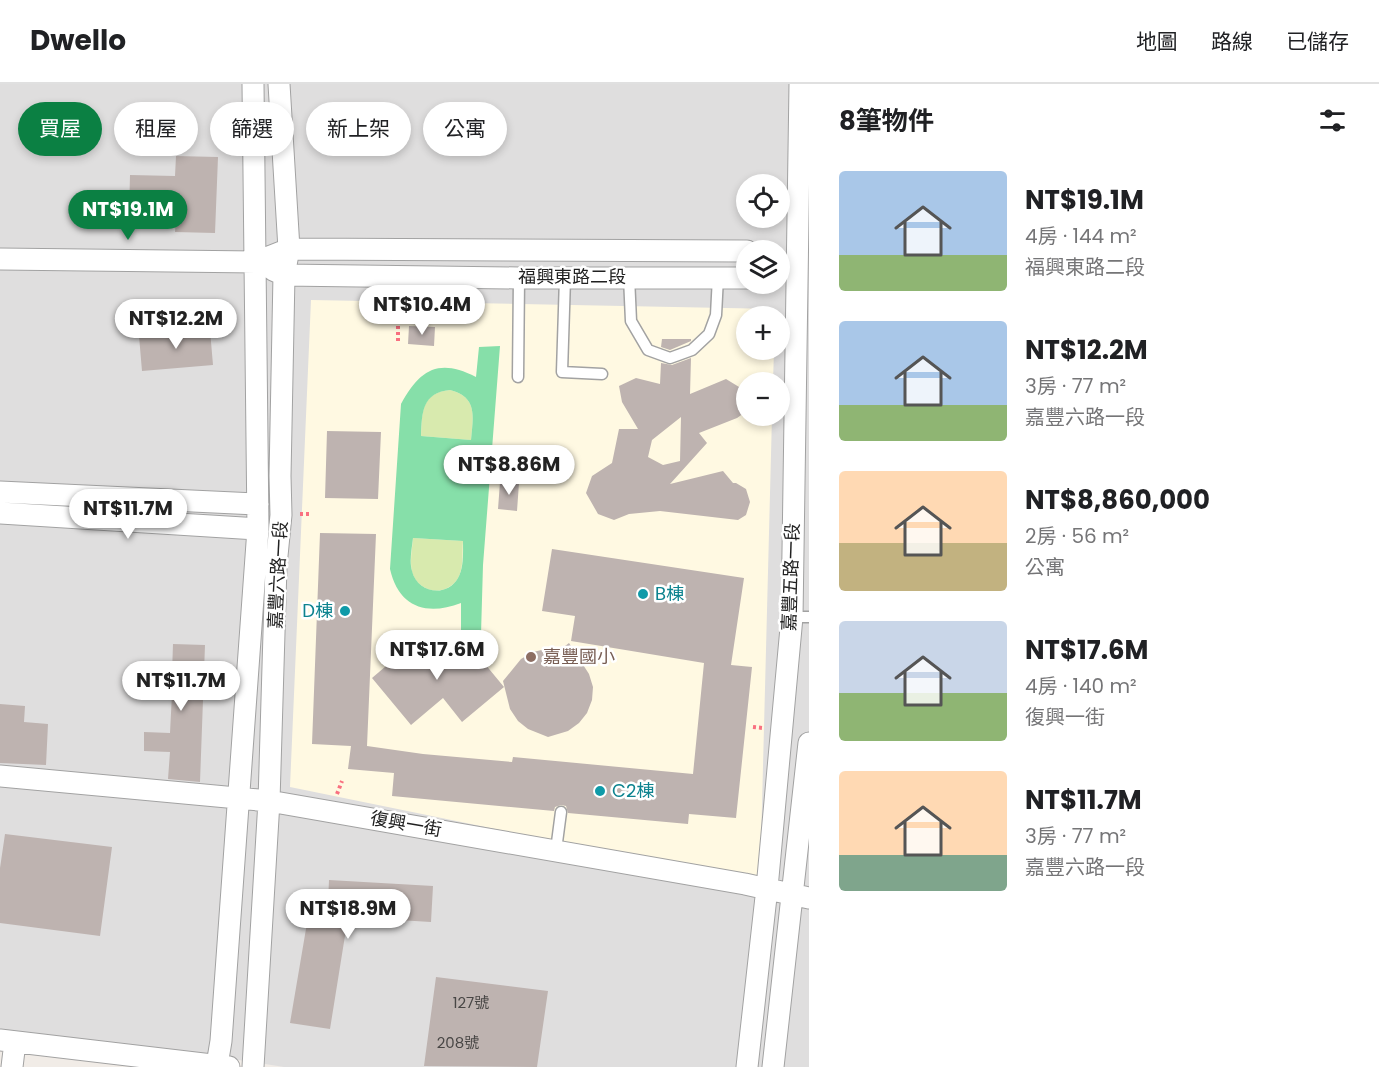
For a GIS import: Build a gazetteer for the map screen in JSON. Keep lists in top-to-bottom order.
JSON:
{
  "streets": {
    "street": [
      "福興東路二段",
      "嘉豐六路一段",
      "嘉豐五路一段",
      "復興一街"
    ]
  },
  "crossings": [
    ["福興東路二段", "嘉豐六路一段"],
    ["嘉豐六路一段", "復興一街"],
    ["嘉豐五路一段", "復興一街"]
  ],
  "places": [
    "B棟",
    "D棟",
    "嘉豐國小",
    "C2棟"
  ],
  "house_numbers": ["127號", "208號"],
  "page": {
    "header": "Dwello",
    "nav": ["地圖", "路線", "已儲存"],
    "heading": "8筆物件",
    "chip": [
      "買屋",
      "租屋",
      "篩選",
      "新上架",
      "公寓"
    ],
    "list": [
      {
        "name": "NT$19.1M",
        "note": "4房 · 144 m² · 福興東路二段"
      },
      {
        "name": "NT$12.2M",
        "note": "3房 · 77 m² · 嘉豐六路一段"
      },
      {
        "name": "NT$8,860,000",
        "note": "2房 · 56 m² · 公寓"
      },
      {
        "name": "NT$17.6M",
        "note": "4房 · 140 m² · 復興一街"
      },
      {
        "name": "NT$11.7M",
        "note": "3房 · 77 m² · 嘉豐六路一段"
      }
    ],
    "map_buttons": ["+", "−"],
    "price": [
      "NT$19.1M",
      "NT$10.4M",
      "NT$12.2M",
      "NT$8.86M",
      "NT$11.7M",
      "NT$17.6M",
      "NT$11.7M",
      "NT$18.9M"
    ]
  }
}
